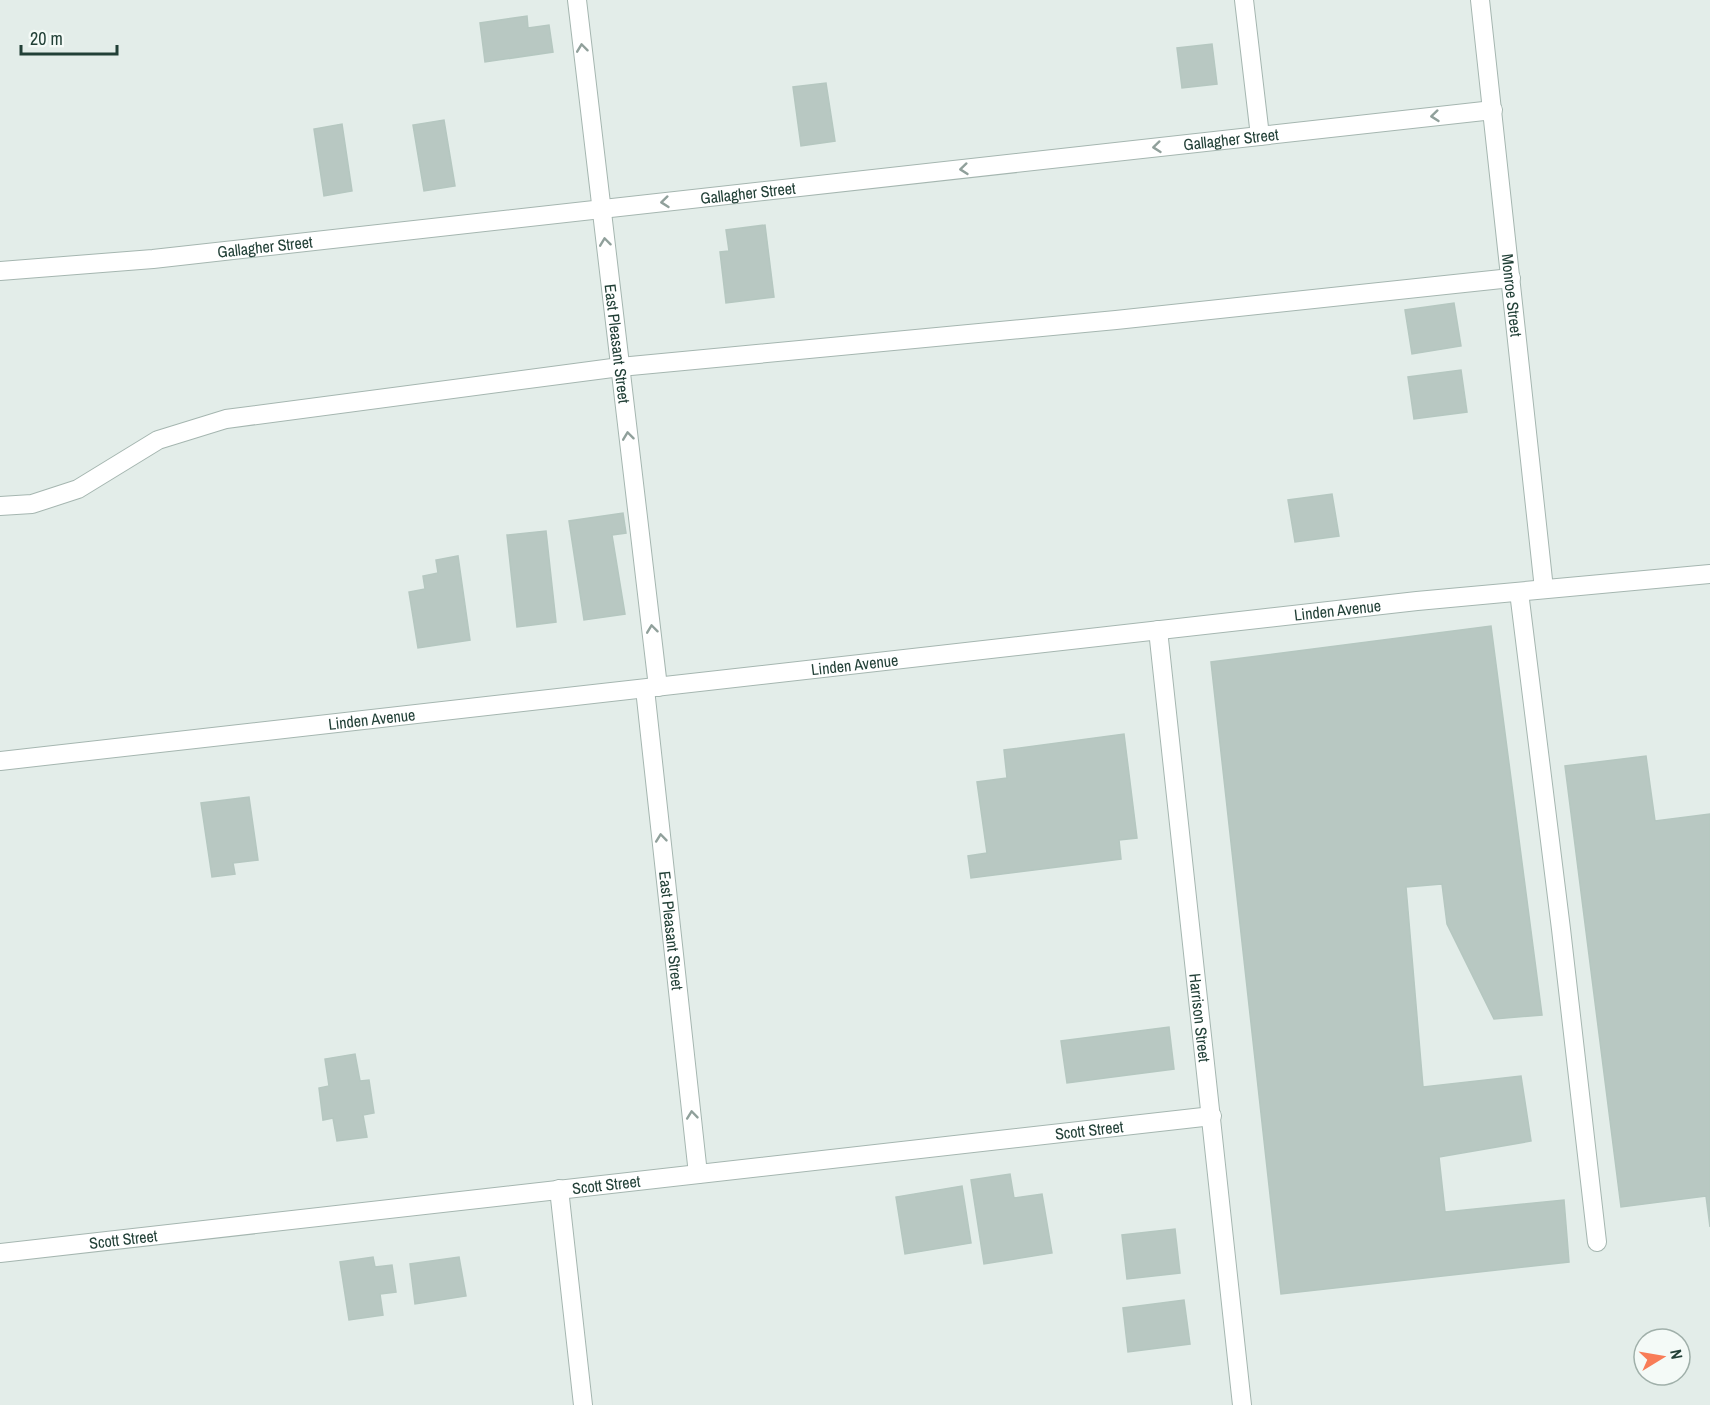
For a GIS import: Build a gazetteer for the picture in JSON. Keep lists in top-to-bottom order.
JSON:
{
  "streets": {
    "street": [
      "Gallagher Street",
      "Monroe Street",
      "East Pleasant Street",
      "Linden Avenue",
      "Harrison Street",
      "Scott Street"
    ]
  },
  "crossings": [
    ["Gallagher Street", "Monroe Street"],
    ["Gallagher Street", "East Pleasant Street"],
    ["Monroe Street", "Linden Avenue"],
    ["East Pleasant Street", "Linden Avenue"],
    ["East Pleasant Street", "Scott Street"],
    ["Linden Avenue", "Harrison Street"],
    ["Harrison Street", "Scott Street"]
  ],
  "one_way": ["Gallagher Street", "East Pleasant Street"],
  "scale_bar": "20 m",
  "north": "right"
}
